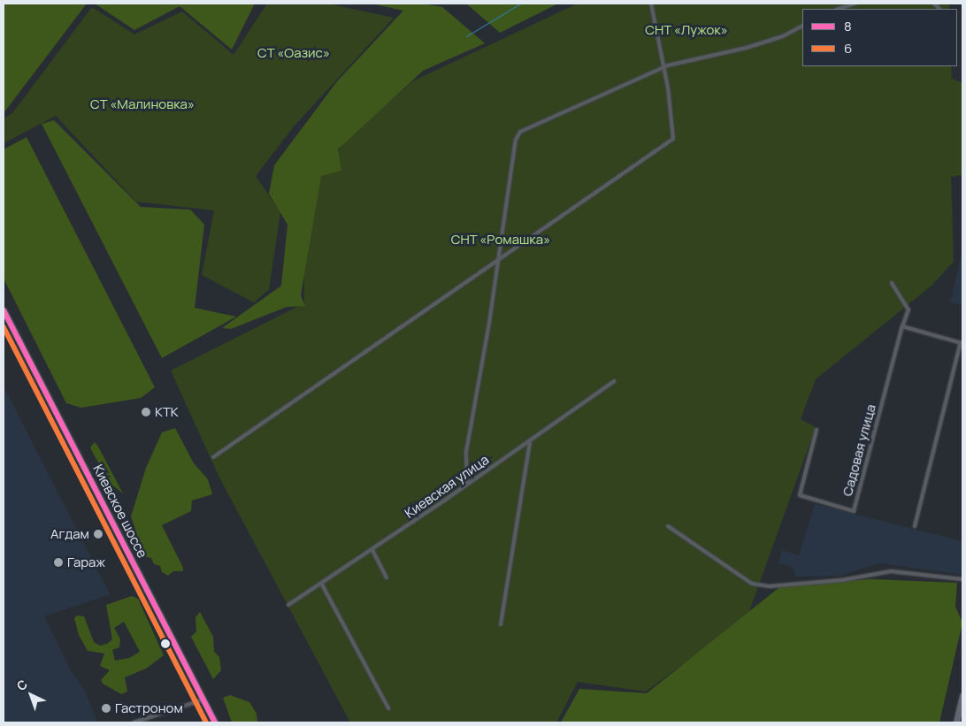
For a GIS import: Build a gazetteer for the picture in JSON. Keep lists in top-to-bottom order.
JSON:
{
  "streets": {
    "highway": ["Киевское шоссе"],
    "street": ["Садовая улица", "Киевская улица"]
  },
  "parks": [
    "СНТ «Лужок»",
    "СТ «Оазис»",
    "СТ «Малиновка»",
    "СНТ «Ромашка»"
  ],
  "places": [
    "КТК",
    "Агдам",
    "Гараж",
    "Гастроном"
  ],
  "lines": ["transit line 8", "transit line 6"],
  "legend": ["8", "6"],
  "north": "top left"
}
